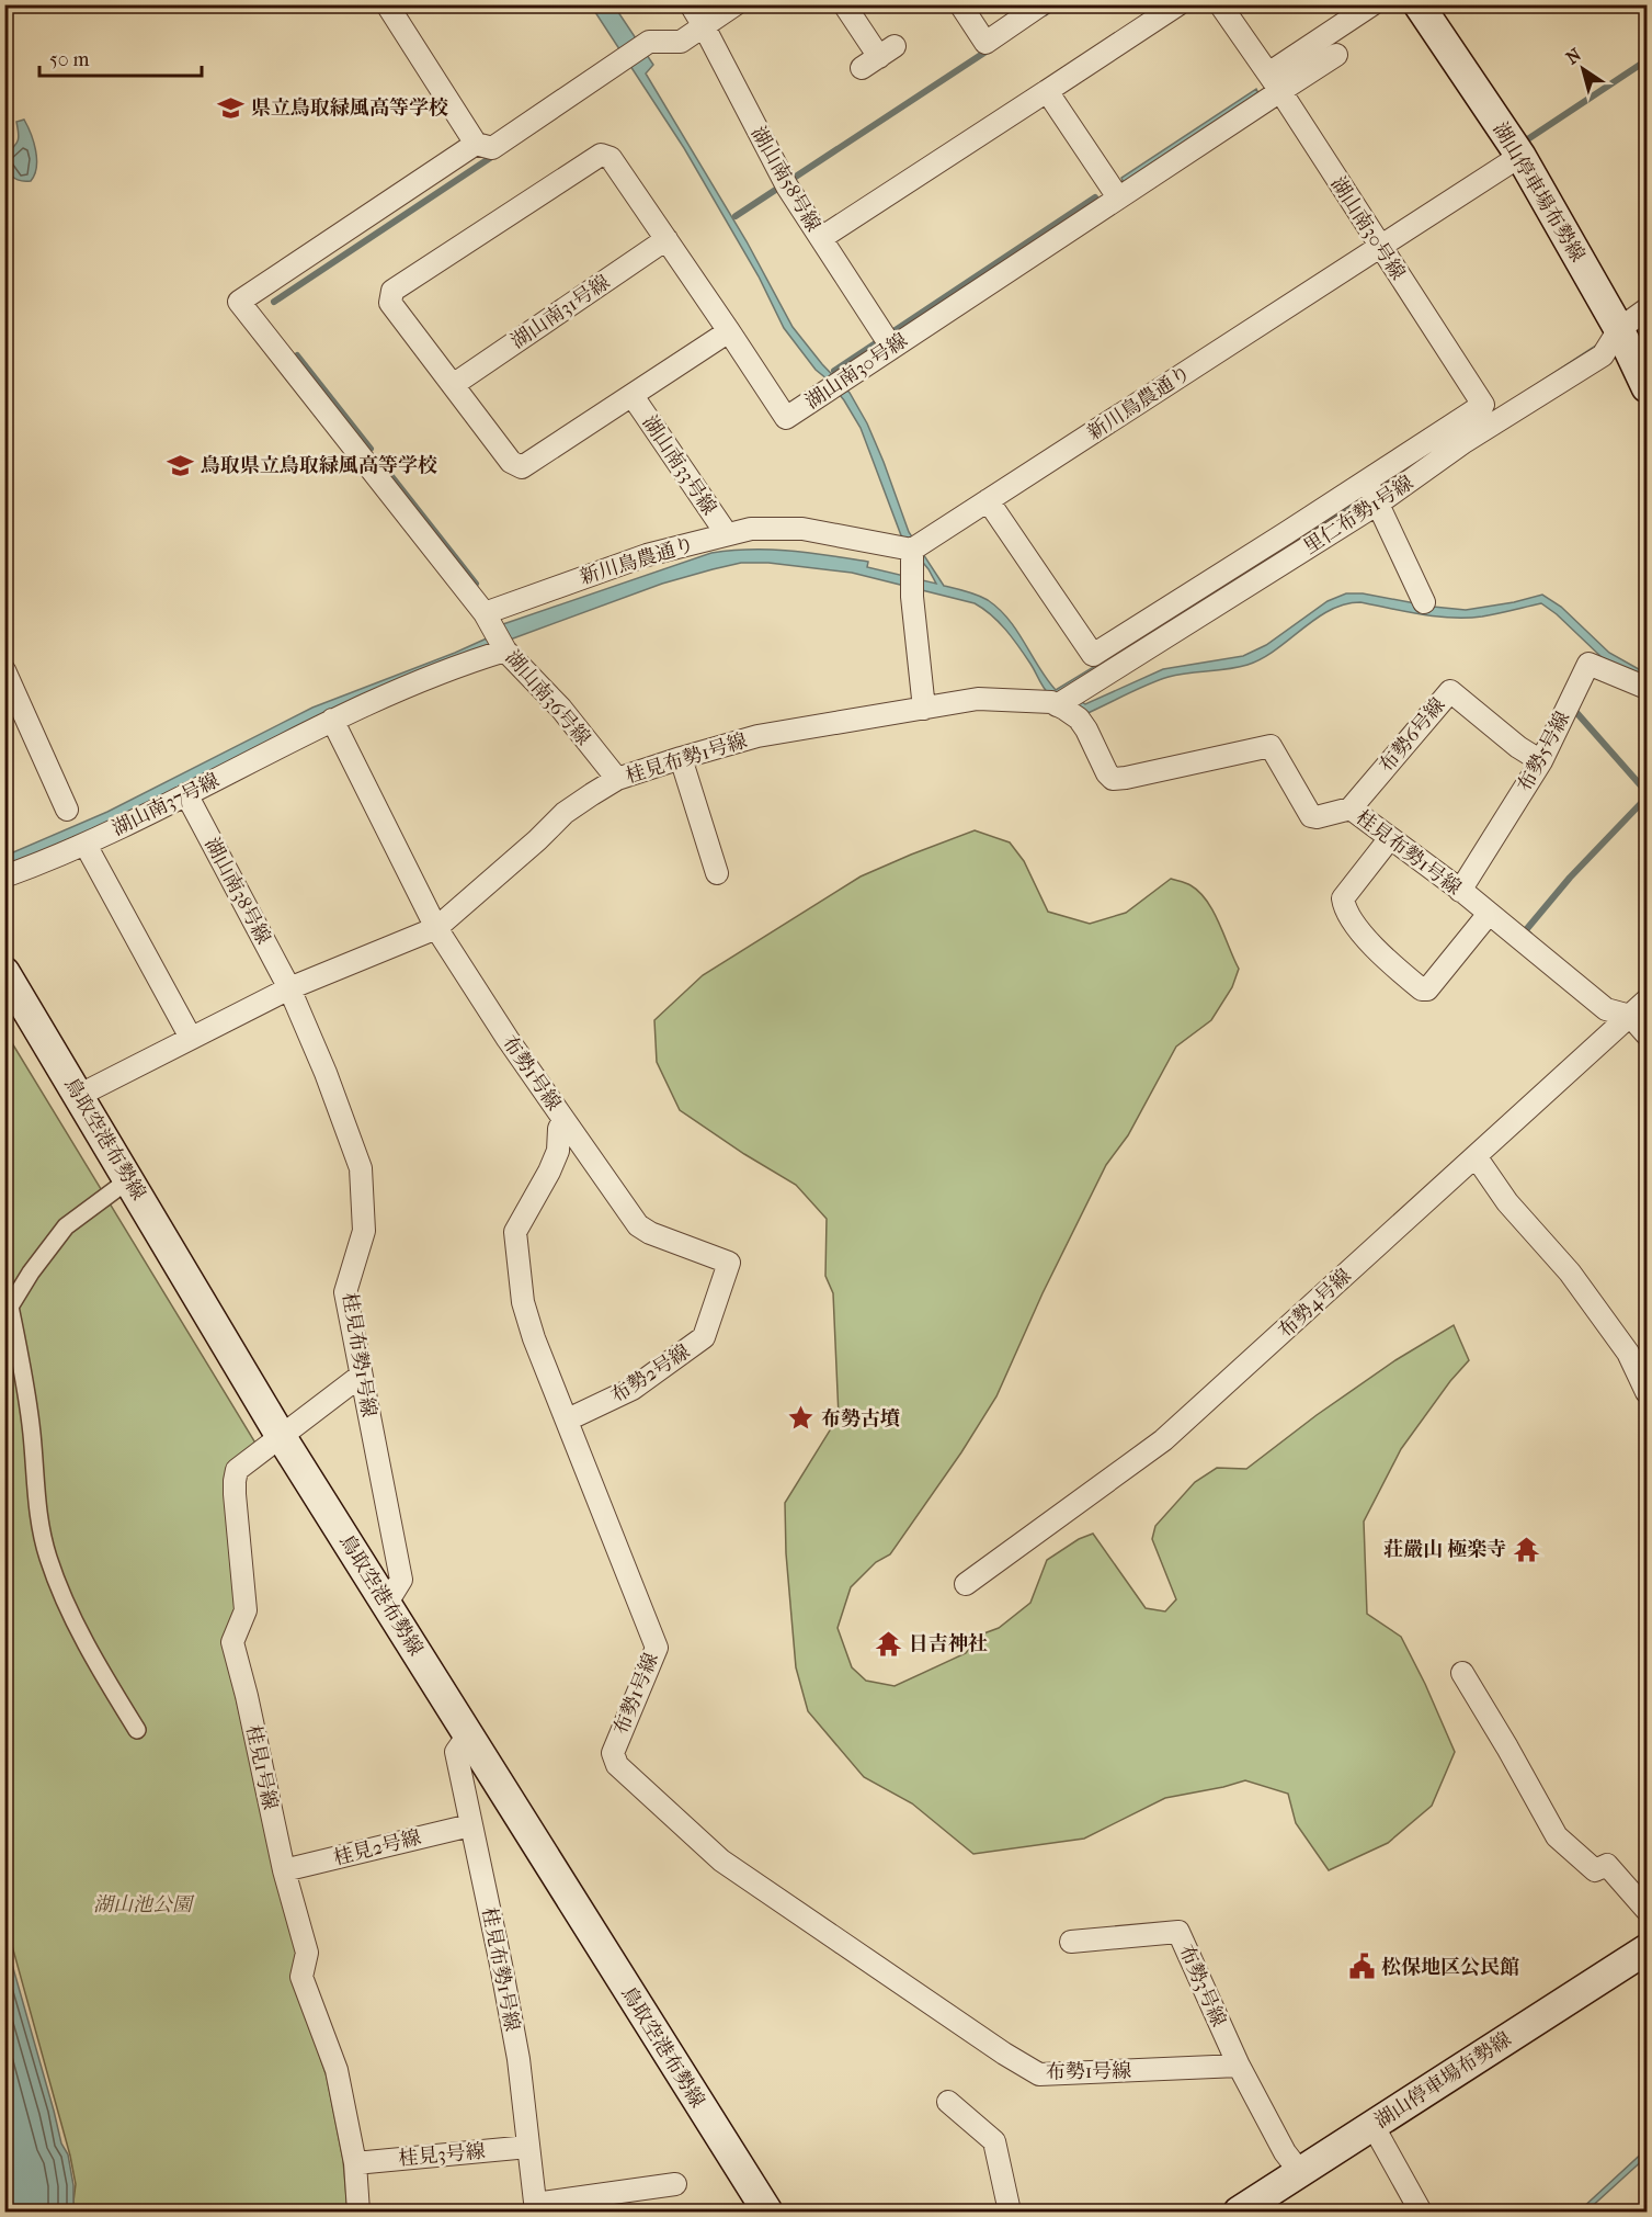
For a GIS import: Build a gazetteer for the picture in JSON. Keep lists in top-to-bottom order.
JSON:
{
  "streets": {
    "main road": ["湖山停車場布勢線", "鳥取空港布勢線"],
    "street": [
      "湖山南58号線",
      "湖山南30号線",
      "湖山南31号線",
      "新川鳥農通り",
      "湖山南33号線",
      "里仁布勢1号線",
      "湖山南36号線",
      "布勢6号線",
      "布勢5号線",
      "桂見布勢1号線",
      "湖山南37号線",
      "湖山南38号線",
      "布勢1号線",
      "布勢4号線",
      "布勢2号線",
      "桂見1号線",
      "桂見2号線",
      "布勢3号線",
      "桂見3号線"
    ]
  },
  "crossings": [
    ["湖山南58号線", "湖山南30号線"],
    ["湖山停車場布勢線", "新川鳥農通り"],
    ["湖山停車場布勢線", "里仁布勢1号線"],
    ["湖山南30号線", "湖山南31号線"],
    ["湖山南30号線", "新川鳥農通り"],
    ["湖山南30号線", "湖山南33号線"],
    ["新川鳥農通り", "湖山南33号線"],
    ["新川鳥農通り", "湖山南36号線"],
    ["里仁布勢1号線", "桂見布勢1号線"],
    ["湖山南36号線", "桂見布勢1号線"],
    ["湖山南36号線", "湖山南37号線"],
    ["布勢6号線", "布勢5号線"],
    ["布勢6号線", "桂見布勢1号線"],
    ["布勢5号線", "桂見布勢1号線"],
    ["桂見布勢1号線", "湖山南38号線"],
    ["桂見布勢1号線", "布勢1号線"],
    ["桂見布勢1号線", "鳥取空港布勢線"],
    ["桂見布勢1号線", "布勢4号線"],
    ["桂見布勢1号線", "桂見1号線"],
    ["桂見布勢1号線", "桂見2号線"],
    ["桂見布勢1号線", "桂見3号線"],
    ["湖山南37号線", "湖山南38号線"],
    ["布勢1号線", "布勢2号線"],
    ["布勢1号線", "布勢3号線"],
    ["鳥取空港布勢線", "桂見1号線"],
    ["桂見1号線", "桂見2号線"],
    ["桂見1号線", "桂見3号線"]
  ],
  "parks": ["湖山池公園"],
  "places": {
    "school or university": ["県立鳥取緑風高等学校", "鳥取県立鳥取緑風高等学校"],
    "place": ["布勢古墳"],
    "temple": ["荘嚴山 極楽寺", "日吉神社"],
    "public building": ["松保地区公民館"]
  },
  "scale_bar": "50 m",
  "north": "top left"
}
